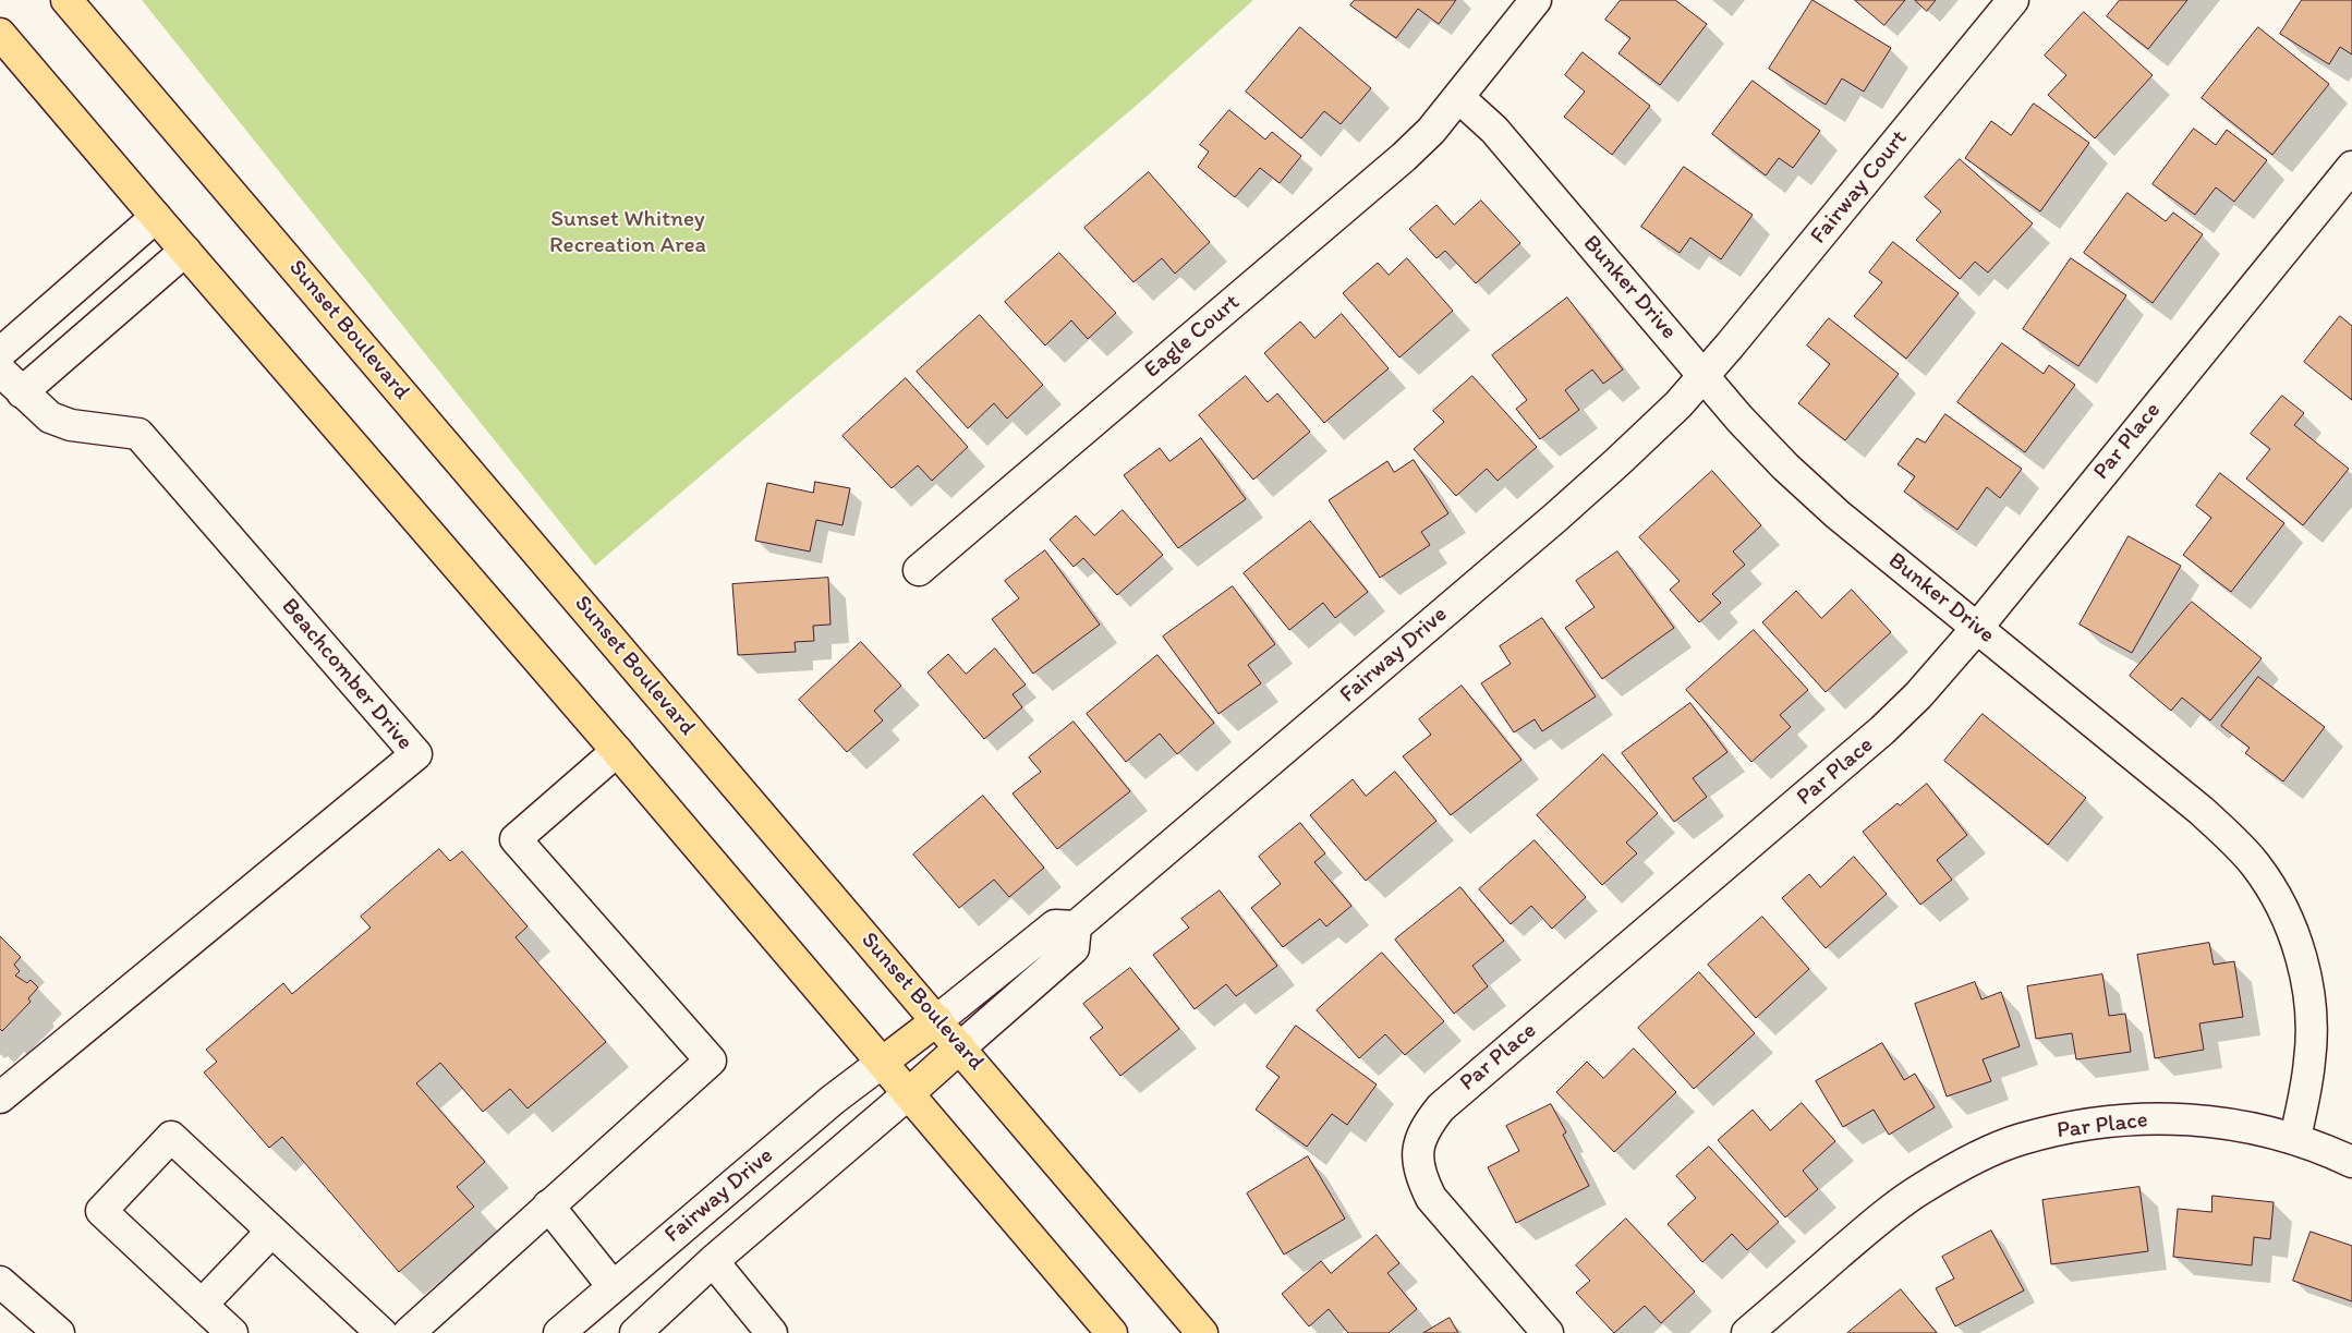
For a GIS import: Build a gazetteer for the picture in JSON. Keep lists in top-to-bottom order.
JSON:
{
  "streets": {
    "main road": ["Sunset Boulevard"],
    "street": [
      "Fairway Court",
      "Bunker Drive",
      "Eagle Court",
      "Par Place",
      "Fairway Drive",
      "Beachcomber Drive"
    ]
  },
  "crossings": [
    ["Fairway Court", "Bunker Drive"],
    ["Fairway Court", "Fairway Drive"],
    ["Bunker Drive", "Eagle Court"],
    ["Bunker Drive", "Par Place"],
    ["Bunker Drive", "Fairway Drive"]
  ],
  "parks": ["Sunset Whitney Recreation Area"]
}
